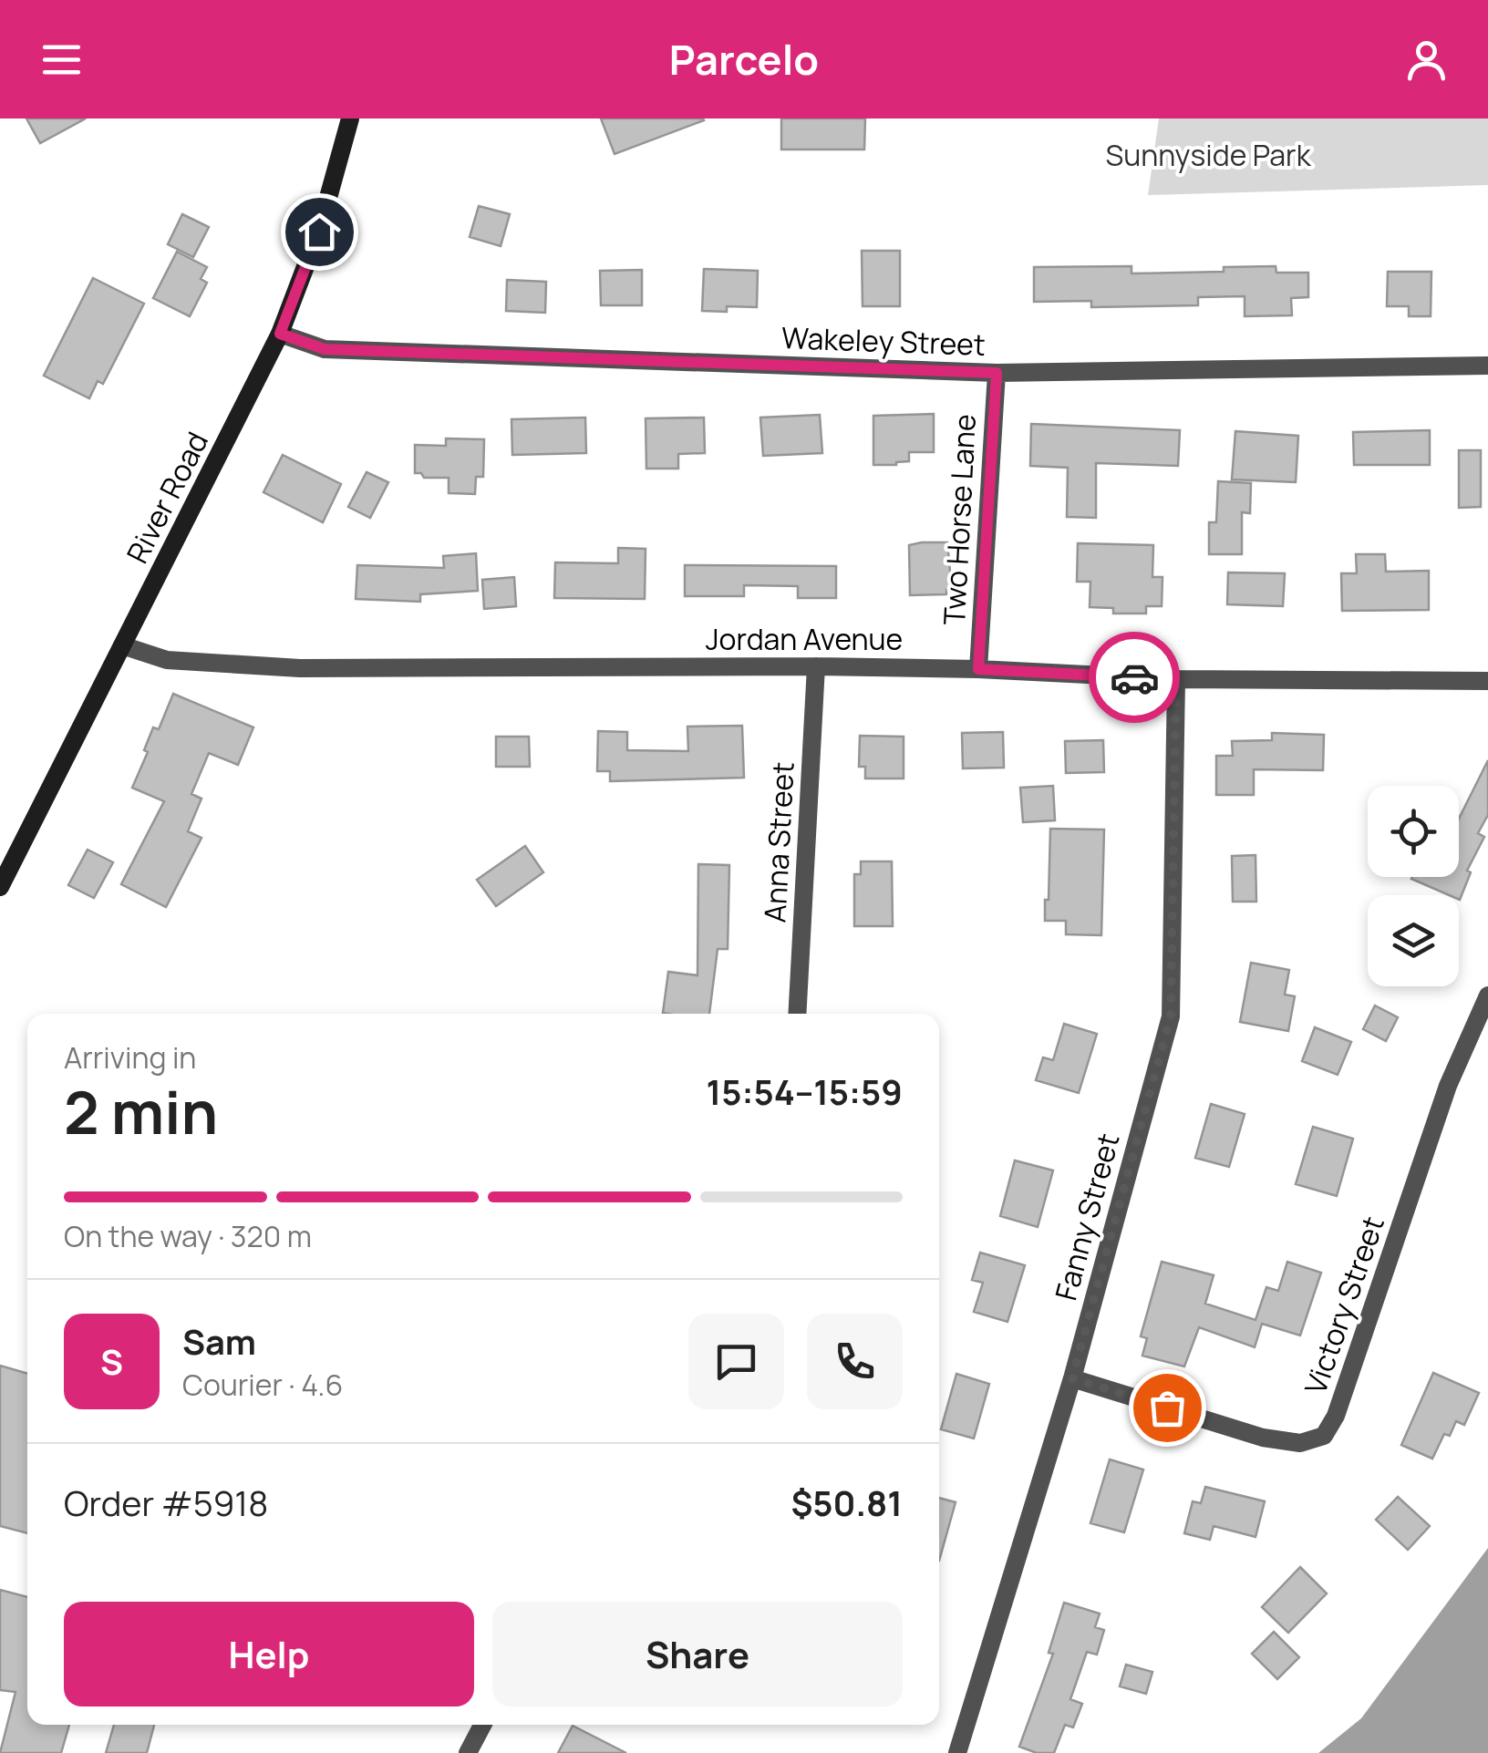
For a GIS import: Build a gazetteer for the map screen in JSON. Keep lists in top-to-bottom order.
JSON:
{
  "streets": {
    "main road": ["River Road"],
    "street": [
      "Wakeley Street",
      "Two Horse Lane",
      "Jordan Avenue",
      "Anna Street",
      "Fanny Street",
      "Victory Street"
    ]
  },
  "crossings": [
    ["Wakeley Street", "River Road"],
    ["Wakeley Street", "Two Horse Lane"],
    ["River Road", "Jordan Avenue"],
    ["Two Horse Lane", "Jordan Avenue"],
    ["Jordan Avenue", "Anna Street"],
    ["Jordan Avenue", "Fanny Street"],
    ["Fanny Street", "Victory Street"]
  ],
  "parks": ["Sunnyside Park"],
  "page": {
    "header": "Parcelo",
    "heading": ["2 min", "Arriving in", "15:54–15:59"],
    "panel": [
      "Sam",
      "Courier · 4.6",
      "Order #5918",
      "$50.81"
    ],
    "bar": "On the way · 320 m",
    "round": "S",
    "buttons": ["Help", "Share"]
  }
}
